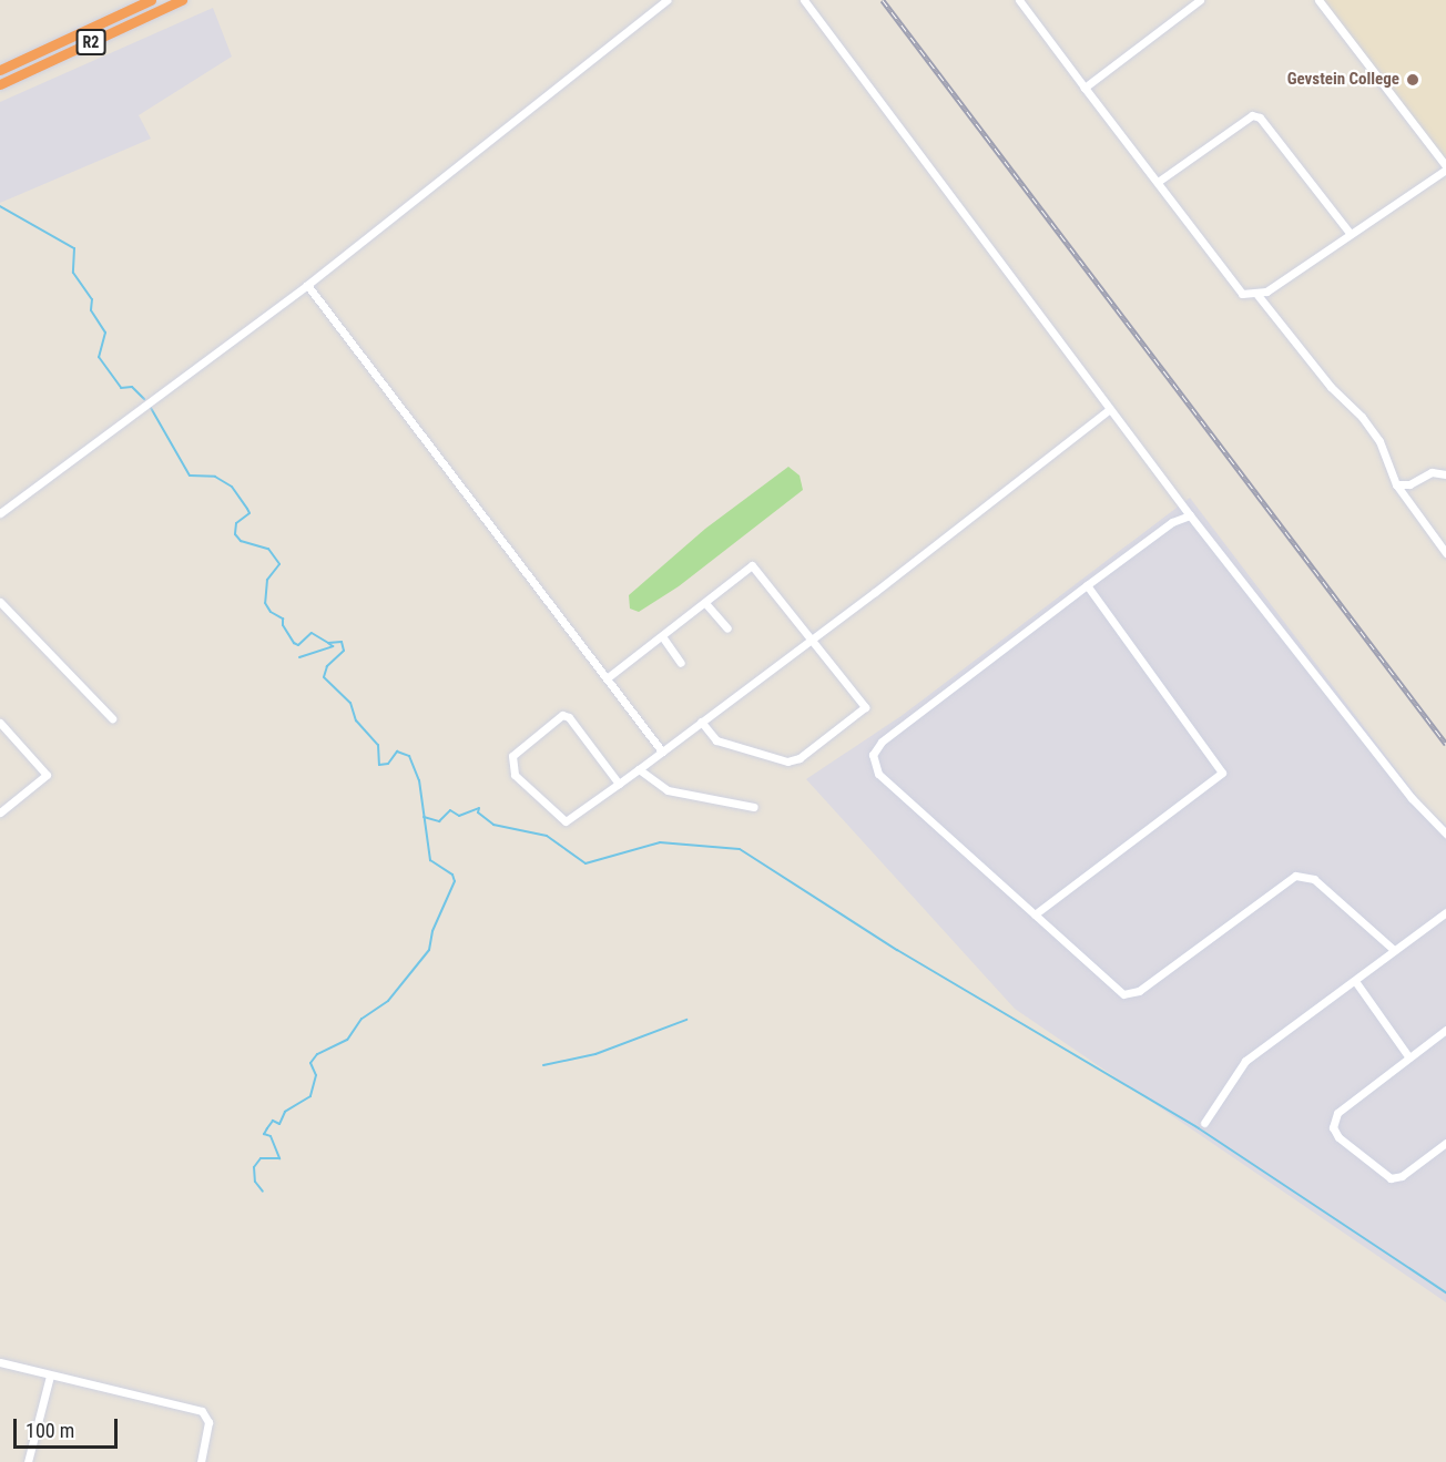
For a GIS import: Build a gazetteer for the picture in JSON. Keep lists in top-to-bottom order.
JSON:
{
  "streets": {
    "highway": ["R2"]
  },
  "places": ["Gevstein College"],
  "scale_bar": "100 m"
}
